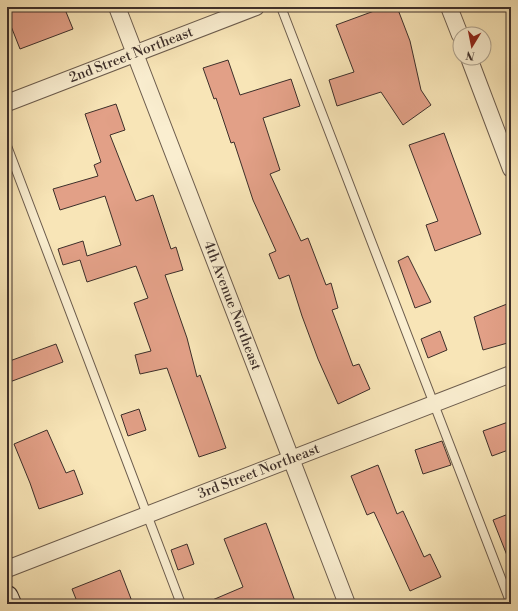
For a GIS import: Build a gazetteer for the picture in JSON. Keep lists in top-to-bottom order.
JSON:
{
  "streets": {
    "street": ["2nd Street Northeast", "4th Avenue Northeast", "3rd Street Northeast"]
  },
  "crossings": [
    ["2nd Street Northeast", "4th Avenue Northeast"],
    ["4th Avenue Northeast", "3rd Street Northeast"]
  ],
  "north": "bottom"
}
